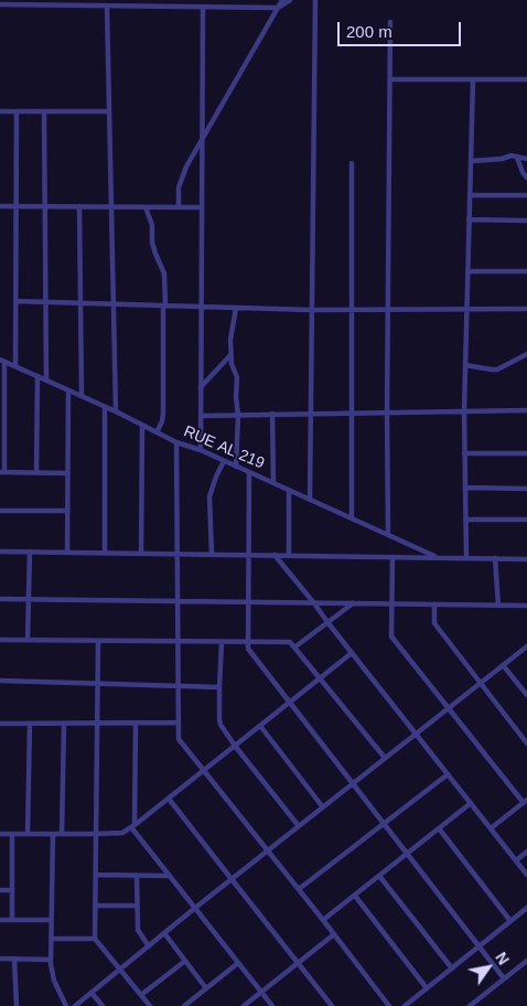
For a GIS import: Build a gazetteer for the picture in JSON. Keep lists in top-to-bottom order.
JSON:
{
  "streets": {
    "street": ["RUE AL 219"]
  },
  "scale_bar": "200 m",
  "north": "top right"
}
